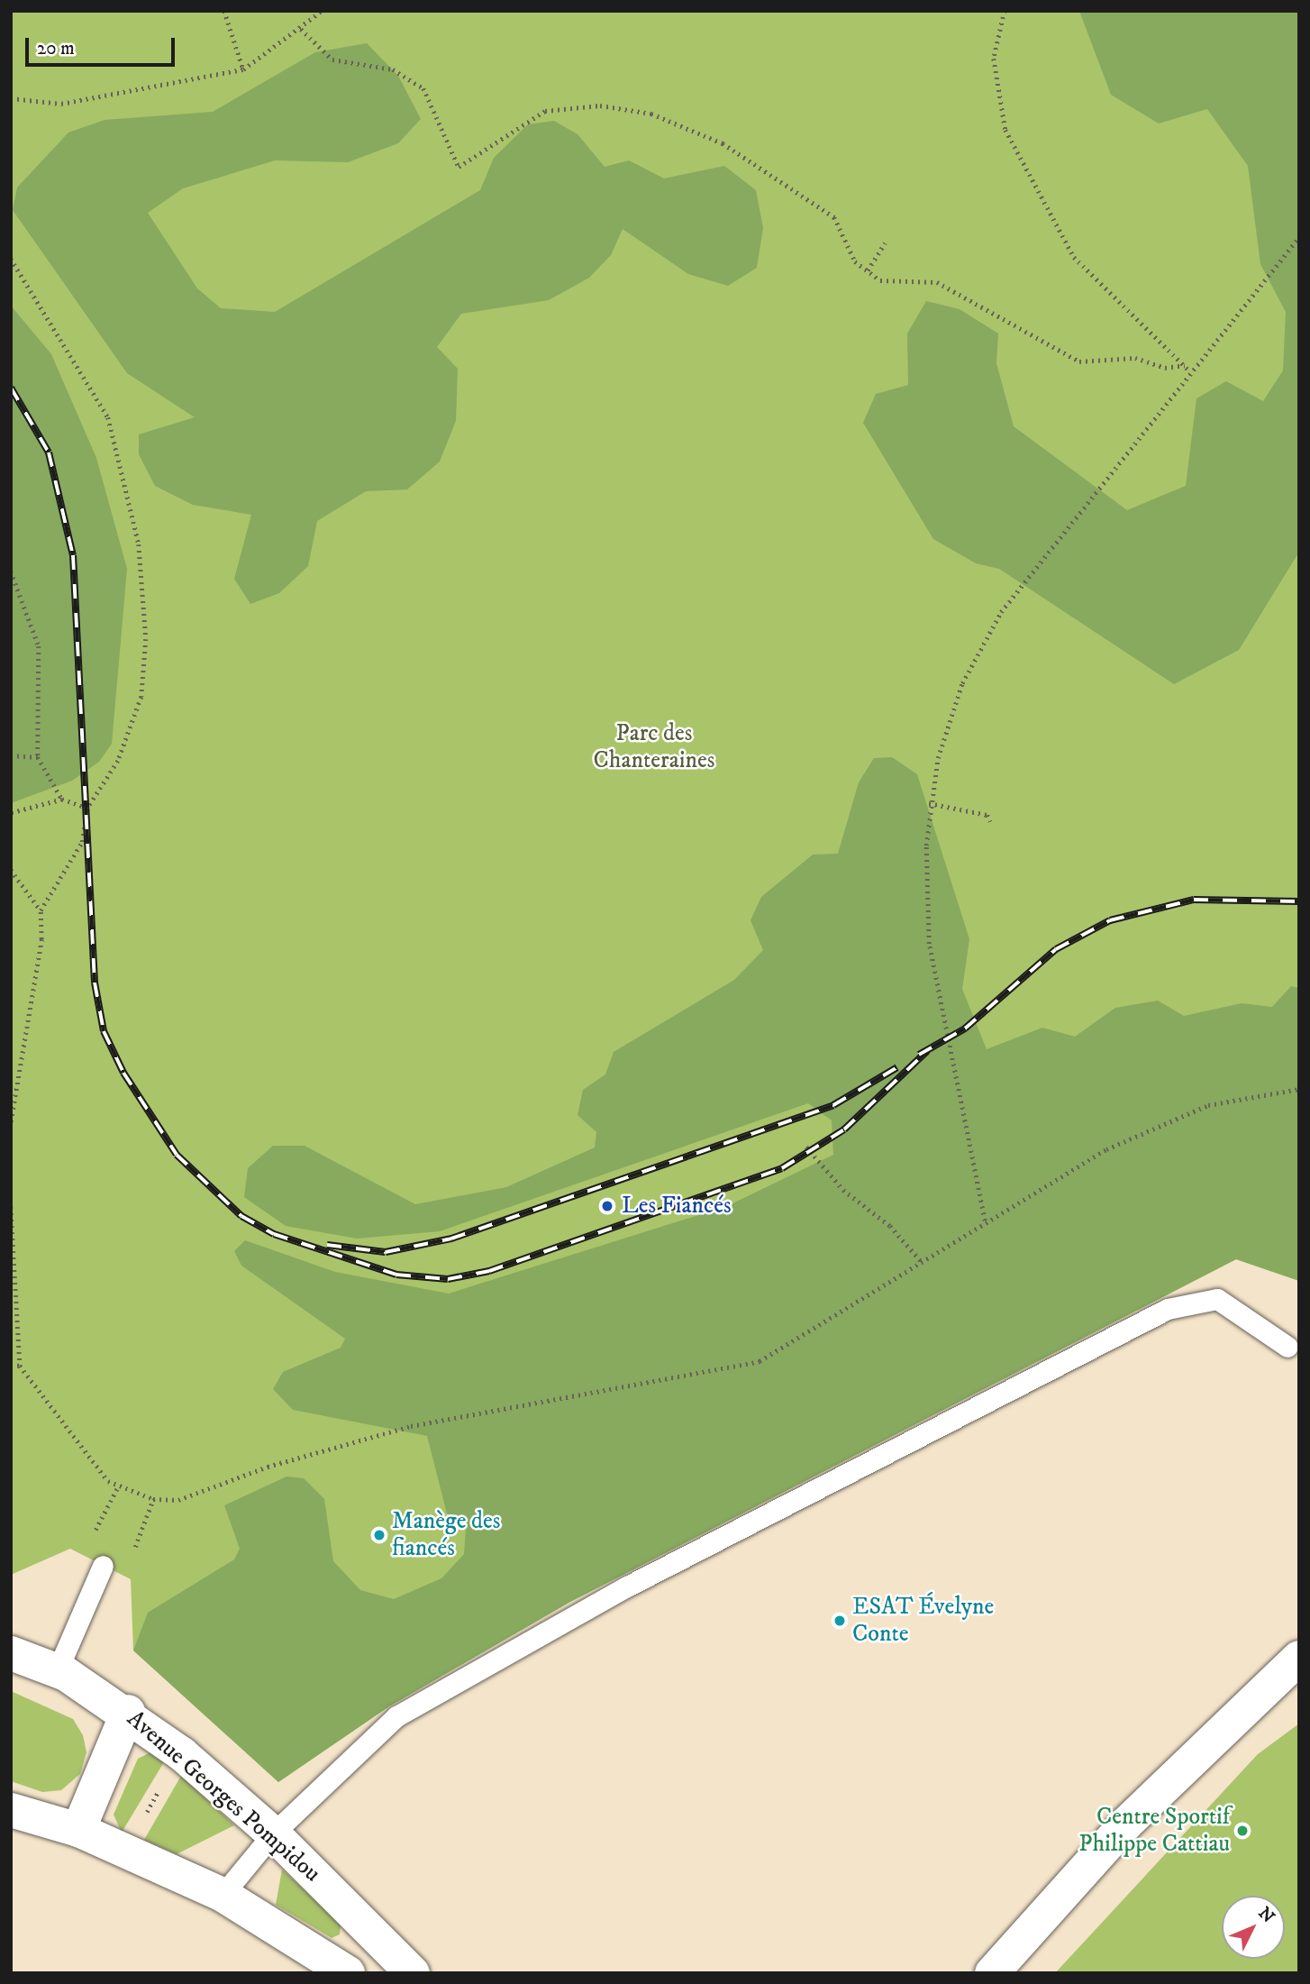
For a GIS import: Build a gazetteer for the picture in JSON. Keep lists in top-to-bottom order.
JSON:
{
  "streets": {
    "street": ["Avenue Georges Pompidou"]
  },
  "parks": ["Parc des Chanteraines"],
  "places": [
    "Les Fiancés",
    "Manège des fiancés",
    "ESAT Évelyne Conte",
    "Centre Sportif Philippe Cattiau"
  ],
  "scale_bar": "20 m",
  "north": "top right"
}
